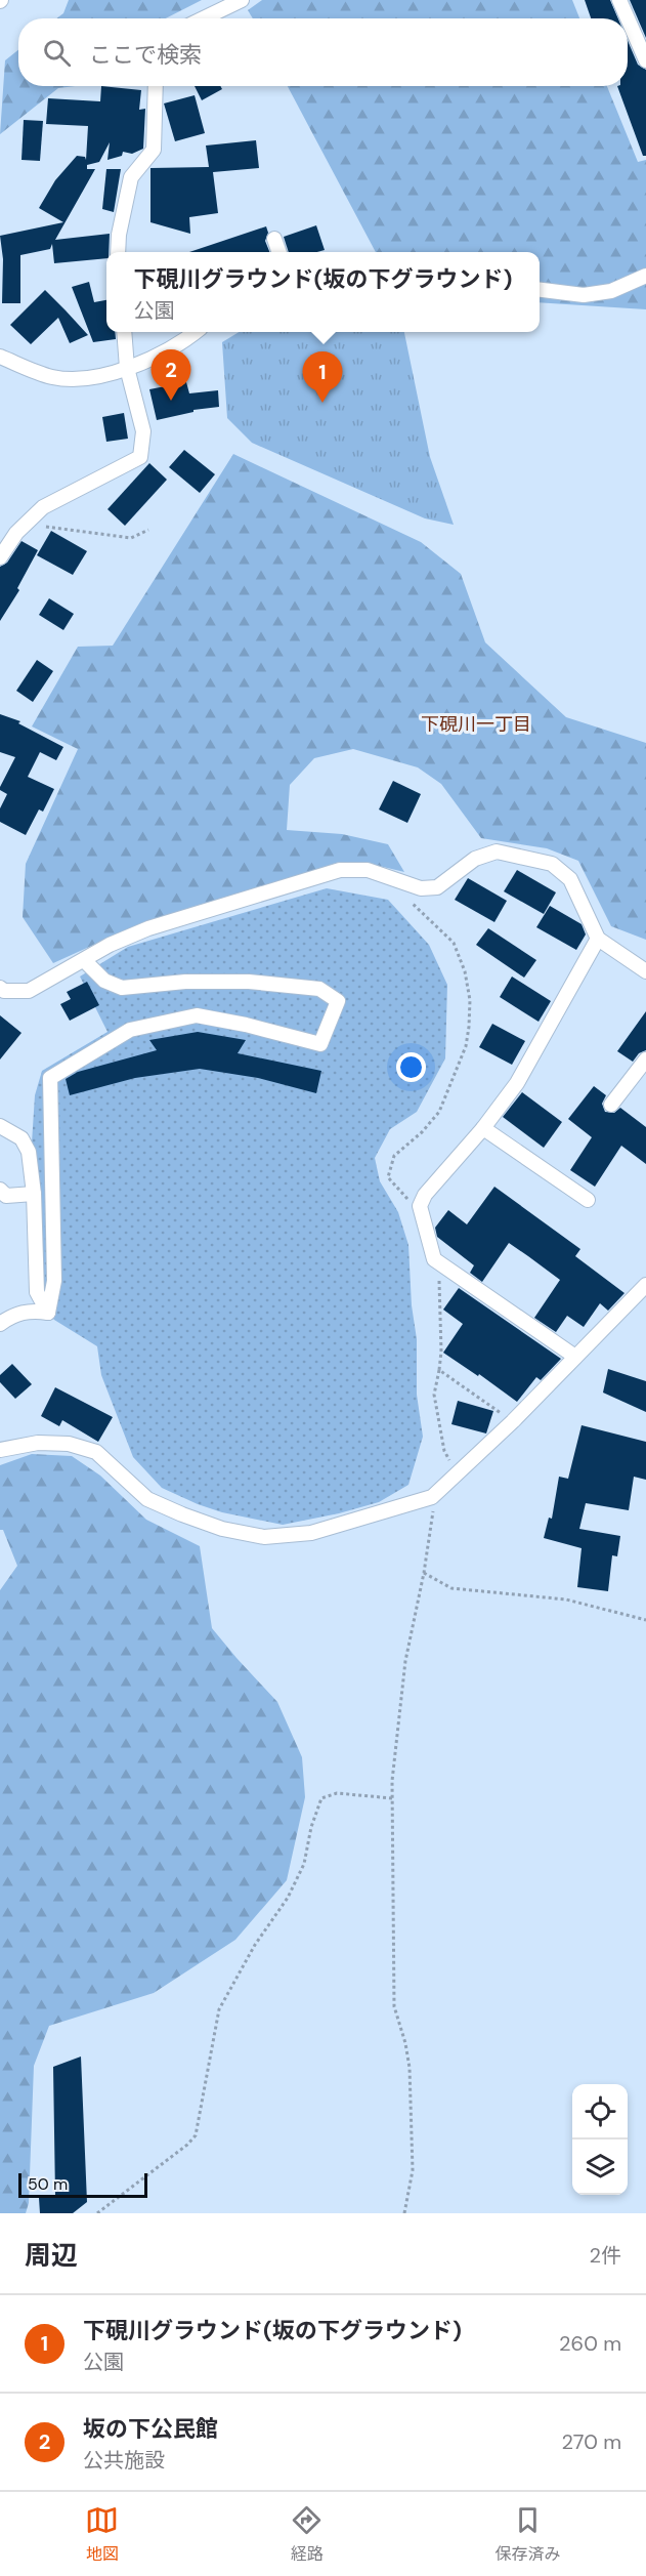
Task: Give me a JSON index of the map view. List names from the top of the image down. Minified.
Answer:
{"districts":["下硯川一丁目"],"scale_bar":"50 m","page":{"search":"ここで検索","popup":["下硯川グラウンド(坂の下グラウンド)","公園"],"pins":["2","1"],"scale":"50 m","heading":["周辺","2件"],"list":[{"mark":"1","name":"下硯川グラウンド(坂の下グラウンド)","note":"公園","value":"260 m"},{"mark":"2","name":"坂の下公民館","note":"公共施設","value":"270 m"}],"nav":["地図","経路","保存済み"]}}
